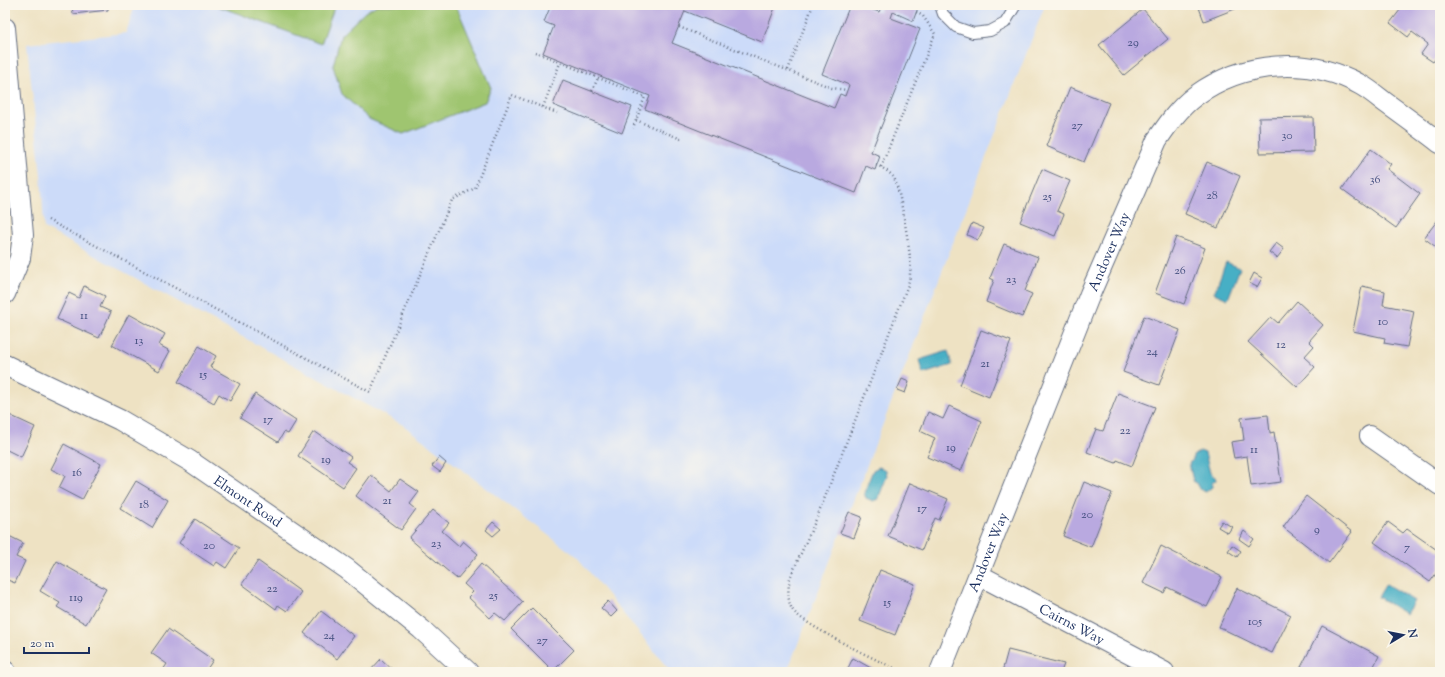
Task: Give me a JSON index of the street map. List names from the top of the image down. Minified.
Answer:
{"streets":{"street":["Andover Way","Elmont Road","Cairns Way"]},"crossings":[["Andover Way","Cairns Way"]],"house_numbers":["29","27","30","36","28","25","26","23","11","10","13","12","24","21","15","17","22","19","11","19","16","21","18","17","20","9","23","20","7","22","25","119","15","105","24","27"],"scale_bar":"20 m","north":"right"}
